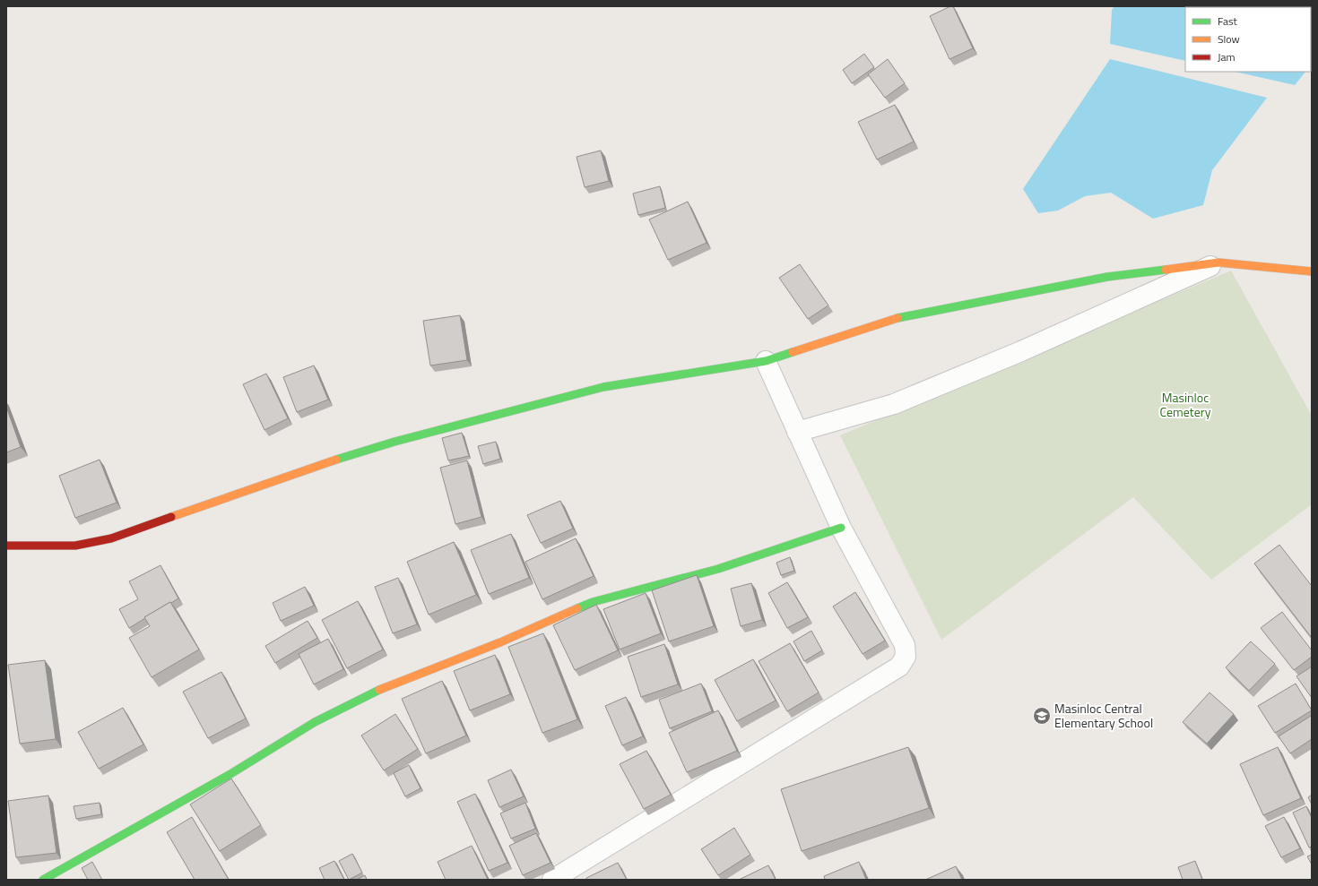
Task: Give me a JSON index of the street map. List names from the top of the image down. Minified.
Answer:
{"parks":["Masinloc Cemetery"],"places":{"school or university":["Masinloc Central Elementary School"]},"legend":["Fast","Slow","Jam"]}
